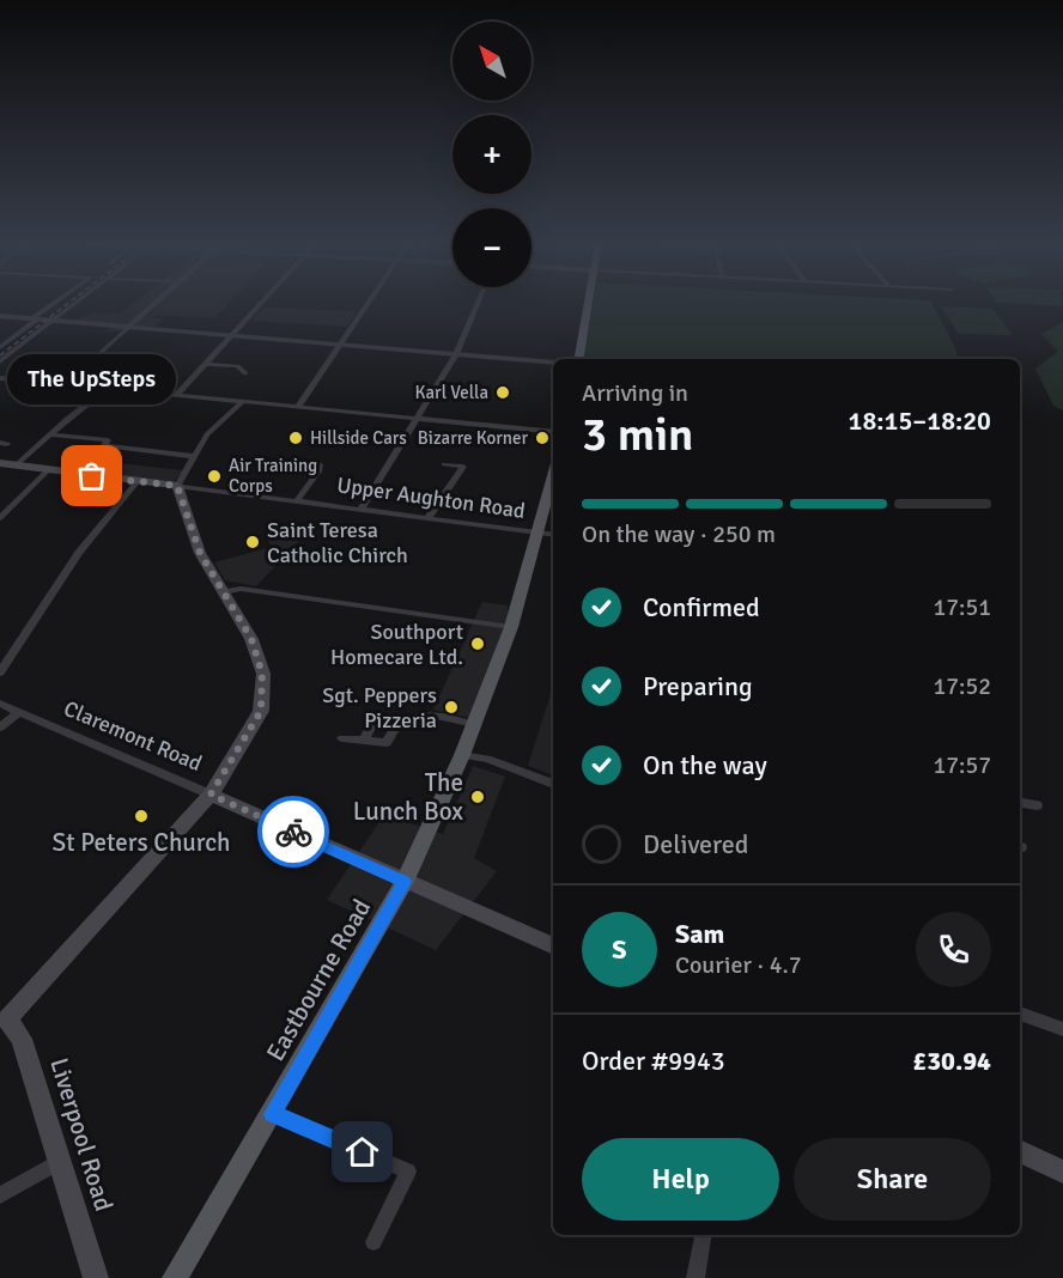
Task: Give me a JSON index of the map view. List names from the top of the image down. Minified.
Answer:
{"streets":{"main road":["Upper Aughton Road","Claremont Road","Eastbourne Road","Liverpool Road"]},"crossings":[["Upper Aughton Road","Eastbourne Road"],["Claremont Road","Eastbourne Road"]],"places":["Karl Vella","Hillside Cars","Bizarre Korner","The UpSteps","Air Training Corps","Saint Teresa Catholic Chirch","Southport Homecare Ltd.","Sgt. Peppers Pizzeria","The Lunch Box","St Peters Church"],"north":"top left","page":{"map_buttons":["+","−"],"bubble":"The UpSteps","heading":["3 min","Arriving in","18:15–18:20"],"panel":["Sam","Courier · 4.7","Order #9943","£30.94"],"bar":"On the way · 250 m","list":[["Confirmed","17:51"],["Preparing","17:52"],["On the way","17:57"],"Delivered"],"round":"S","buttons":["Help","Share"]}}
